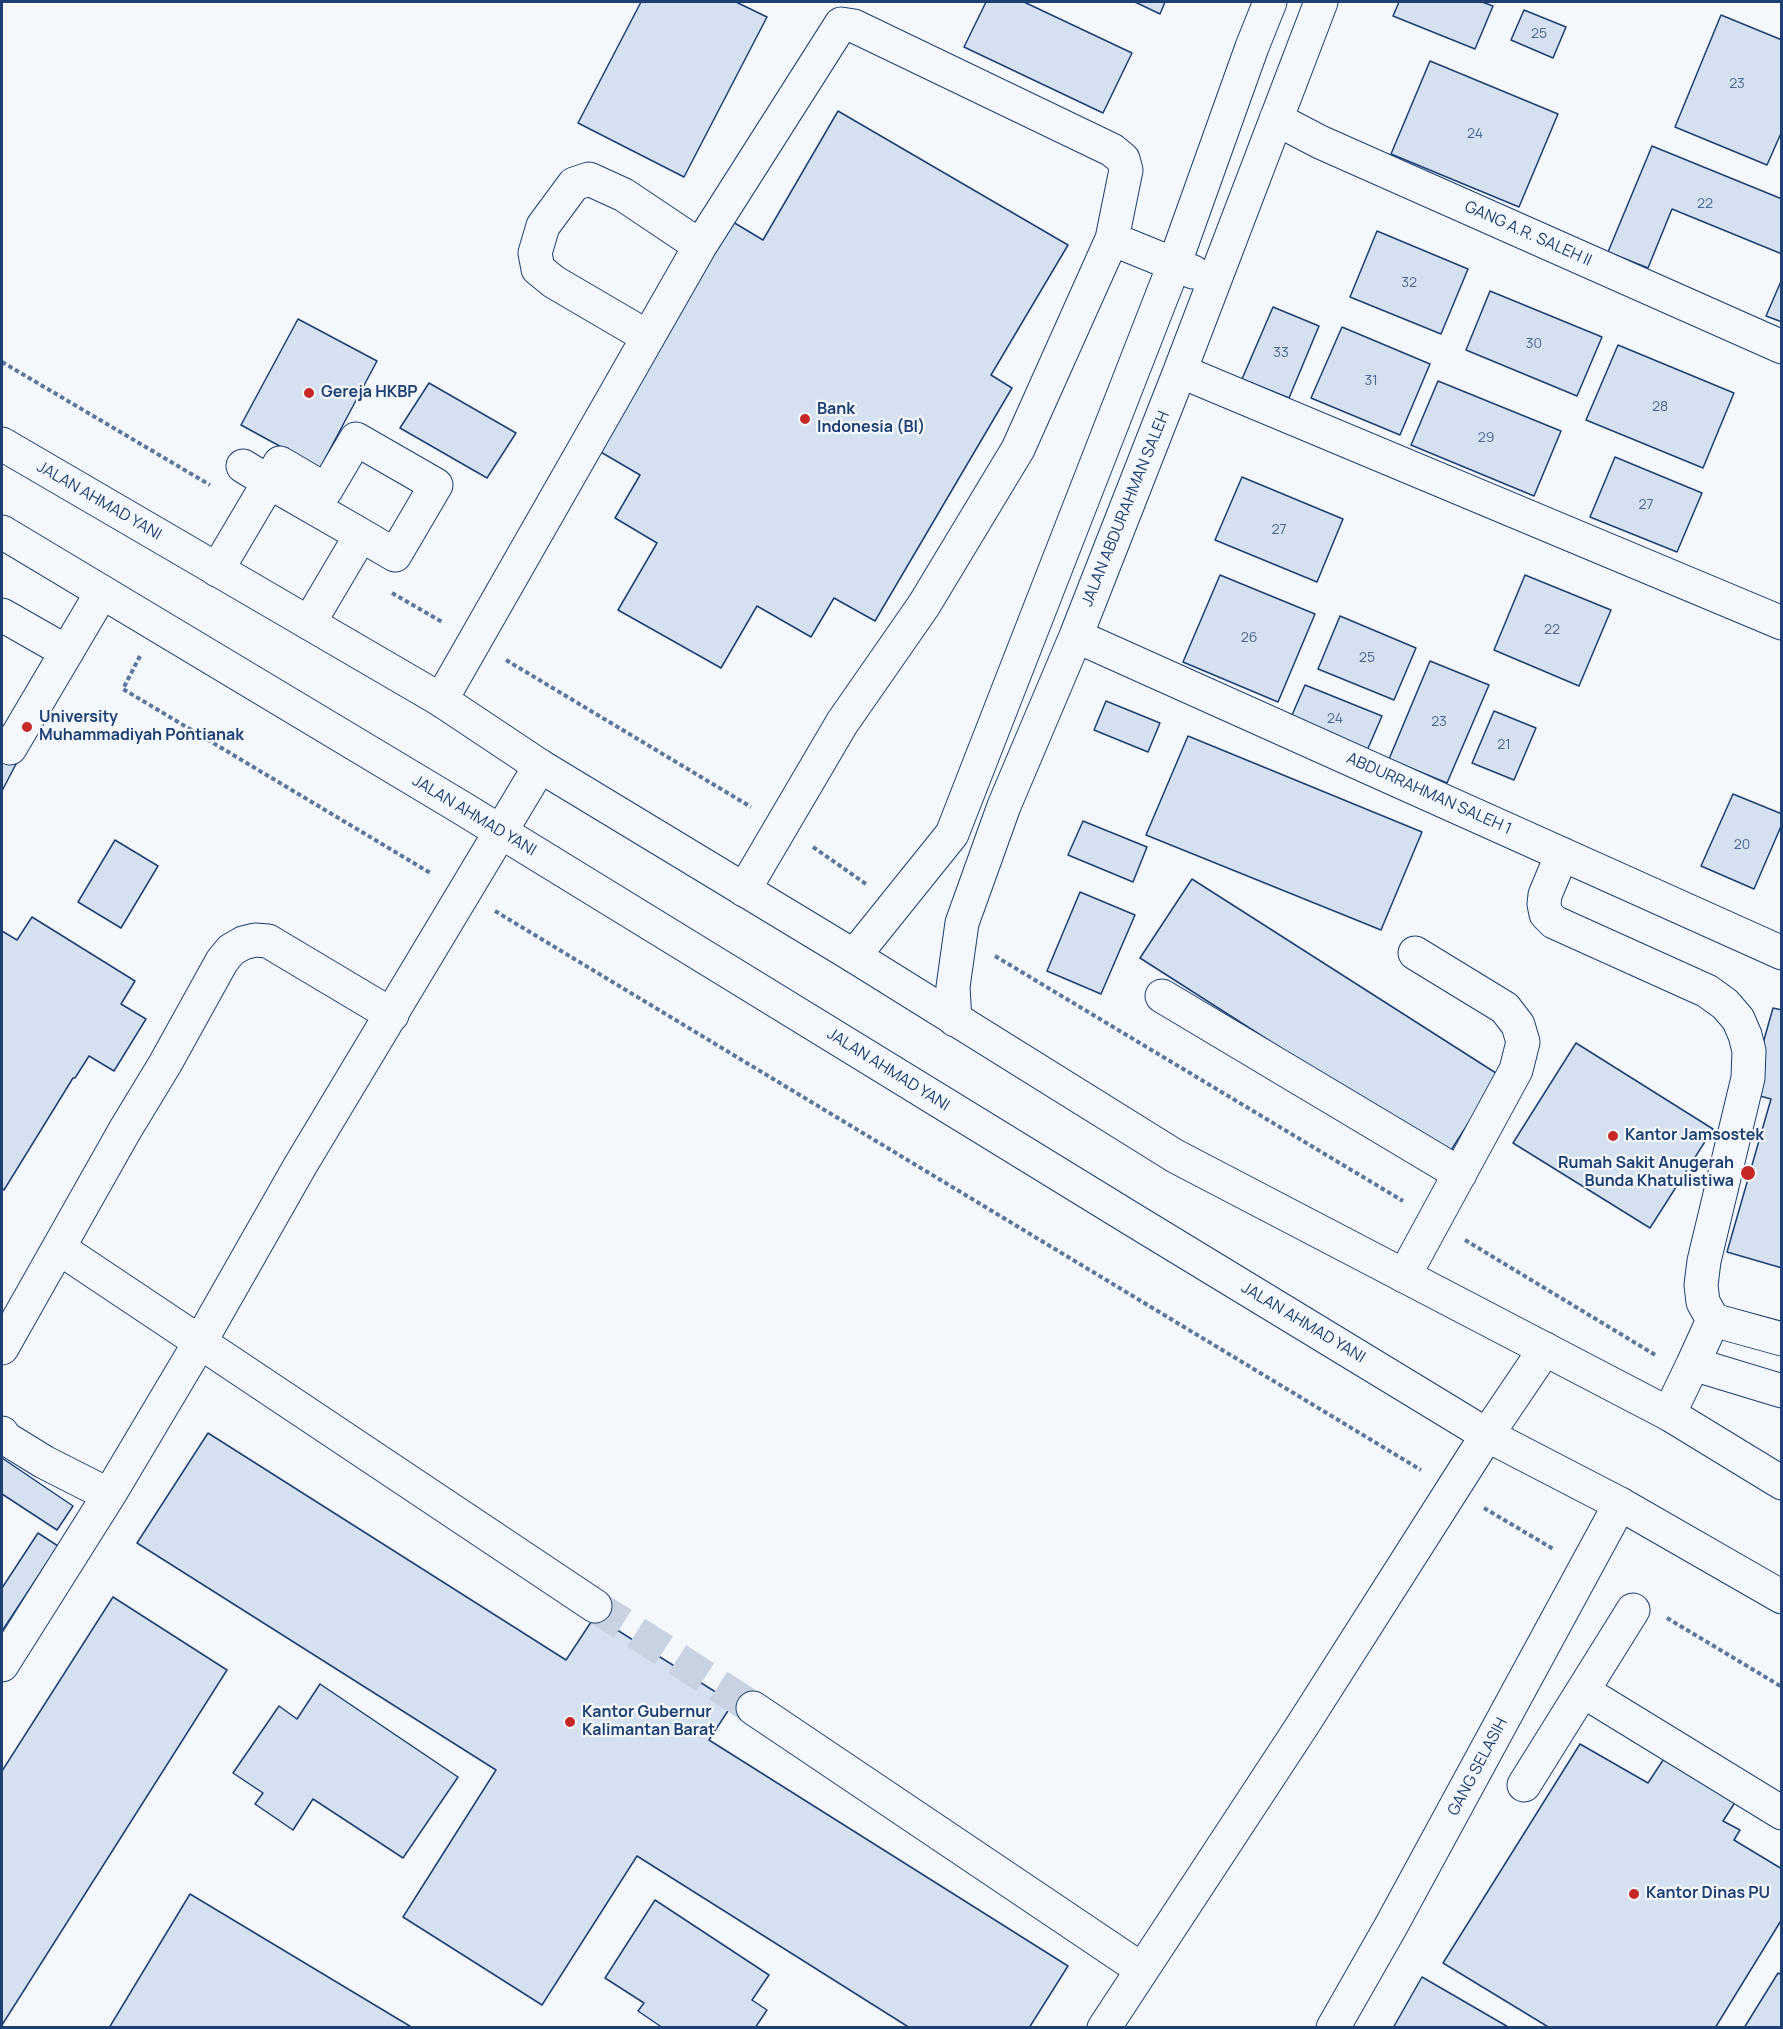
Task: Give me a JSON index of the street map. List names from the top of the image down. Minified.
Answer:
{"streets":{"main road":["GANG A.R. SALEH II","JALAN AHMAD YANI","JALAN ABDURAHMAN SALEH","ABDURRAHMAN SALEH 1","GANG SELASIH"]},"crossings":[["GANG A.R. SALEH II","JALAN ABDURAHMAN SALEH"],["JALAN AHMAD YANI","JALAN ABDURAHMAN SALEH"],["JALAN AHMAD YANI","GANG SELASIH"],["JALAN ABDURAHMAN SALEH","ABDURRAHMAN SALEH 1"]],"places":["Gereja HKBP","Bank Indonesia (BI)","University Muhammadiyah Pontianak","Kantor Jamsostek","Rumah Sakit Anugerah Bunda Khatulistiwa","Kantor Gubernur Kalimantan Barat","Kantor Dinas PU"],"house_numbers":["25","23","24","22","32","30","33","31","28","29","27","27","22","26","25","24","23","21","20"]}
